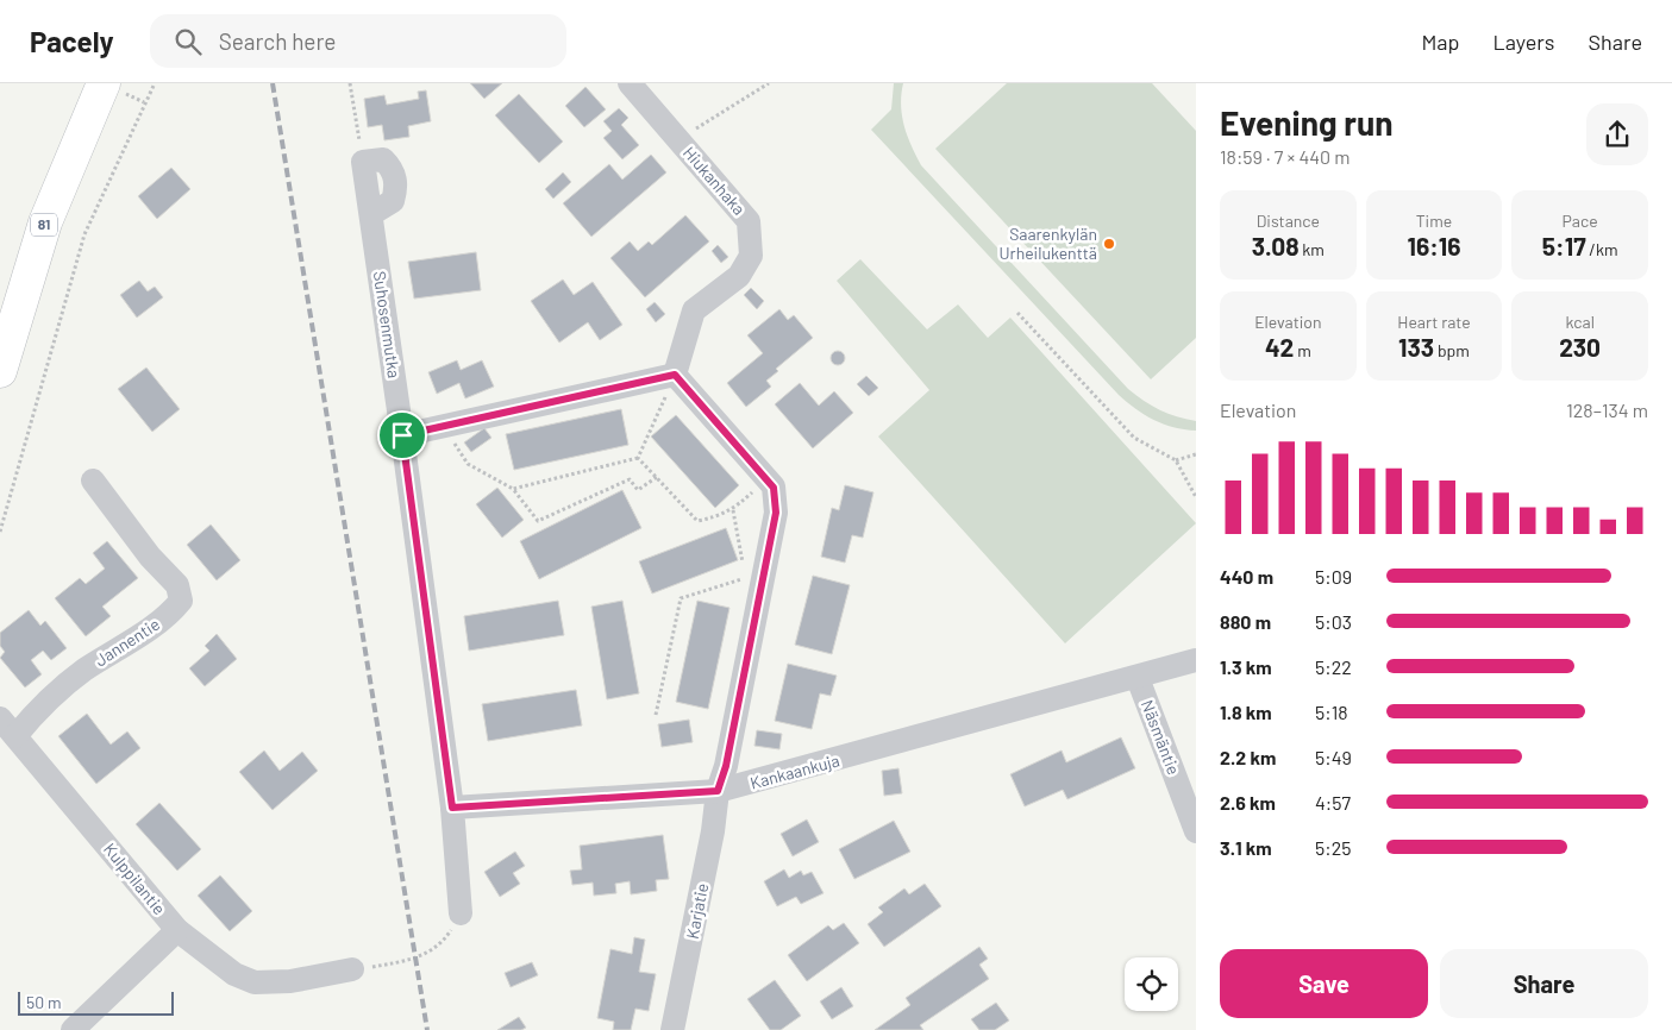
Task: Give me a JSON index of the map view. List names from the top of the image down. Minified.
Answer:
{"streets":{"main road":["81"],"street":["Hiukanhaka","Suhosenmutka","Jannentie","Näsmäntie","Kankaankuja","Kulppilantie","Karjatie"]},"crossings":[["Suhosenmutka","Kankaankuja"],["Jannentie","Kulppilantie"],["Näsmäntie","Kankaankuja"],["Kankaankuja","Karjatie"]],"places":["Saarenkylän Urheilukenttä"],"scale_bar":"50 m","page":{"header":"Pacely","search":"Search here","nav":["Map","Layers","Share"],"heading":["Evening run","18:59 · 7 × 440 m"],"stats":[["Distance","3.08 km"],["Time","16:16"],["Pace","5:17 /km"],["Elevation","42 m"],["Heart rate","133 bpm"],["kcal","230"]],"chart":["Elevation","128–134 m"],"list":[{"name":"440 m","note":"5:09"},{"name":"880 m","note":"5:03"},{"name":"1.3 km","note":"5:22"},{"name":"1.8 km","note":"5:18"},{"name":"2.2 km","note":"5:49"},{"name":"2.6 km","note":"4:57"},{"name":"3.1 km","note":"5:25"}],"buttons":["Save","Share"],"scale":"50 m"}}
